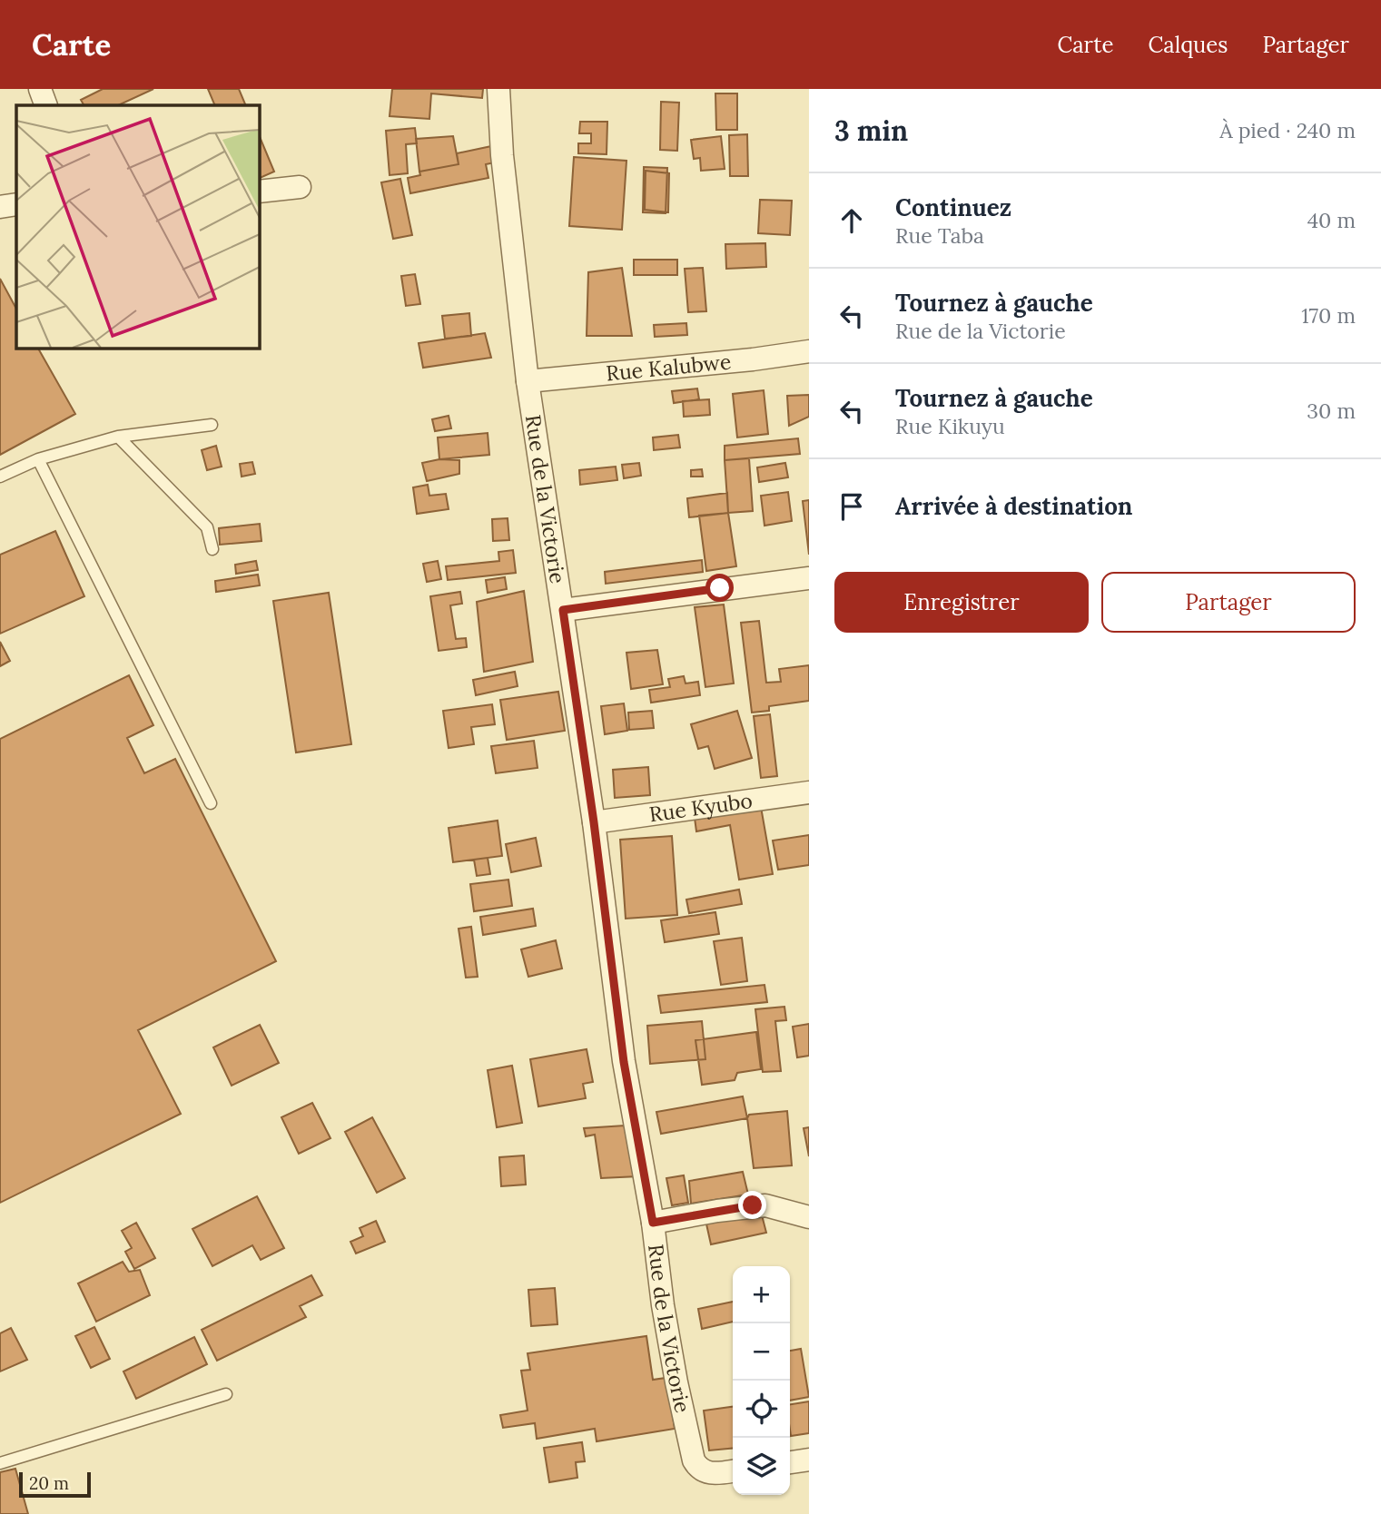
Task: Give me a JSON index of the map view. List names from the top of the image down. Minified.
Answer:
{"streets":{"street":["Rue Kalubwe","Rue de la Victorie","Rue Kyubo"]},"crossings":[["Rue Kalubwe","Rue de la Victorie"],["Rue de la Victorie","Rue Kyubo"]],"scale_bar":"20 m","page":{"header":"Carte","nav":["Carte","Calques","Partager"],"heading":["3 min","À pied · 240 m"],"list":[["Continuez","Rue Taba","40 m"],["Tournez à gauche","Rue de la Victorie","170 m"],["Tournez à gauche","Rue Kikuyu","30 m"],"Arrivée à destination"],"buttons":["Enregistrer","Partager"],"map_buttons":["+","−"],"scale":"20 m"}}
